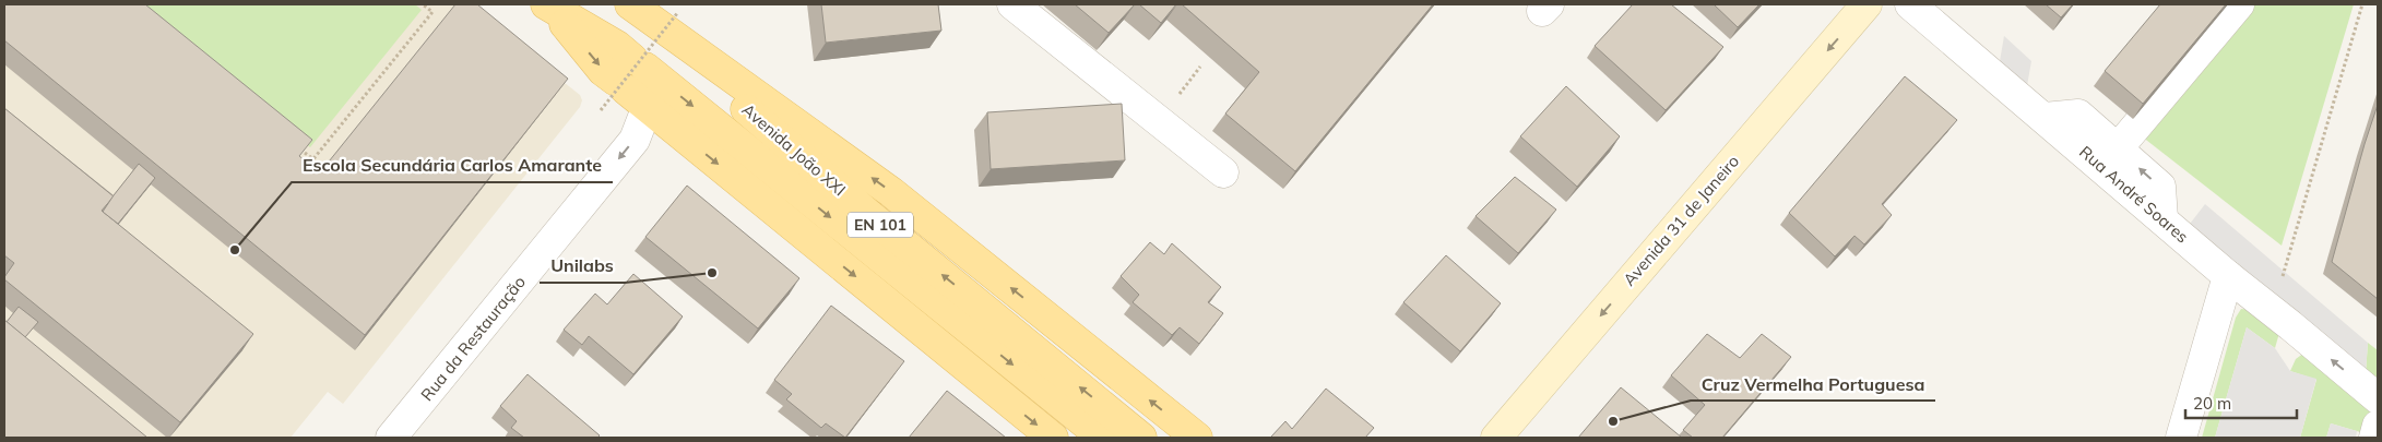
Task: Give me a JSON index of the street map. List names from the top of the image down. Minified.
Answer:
{"streets":{"main road":["Avenida João XXI","Avenida 31 de Janeiro","EN 101"],"street":["Rua André Soares","Rua da Restauração"]},"crossings":[["EN 101","Rua da Restauração"]],"one_way":["Avenida 31 de Janeiro","Rua da Restauração"],"places":["Escola Secundária Carlos Amarante","Unilabs","Cruz Vermelha Portuguesa"],"scale_bar":"20 m"}
